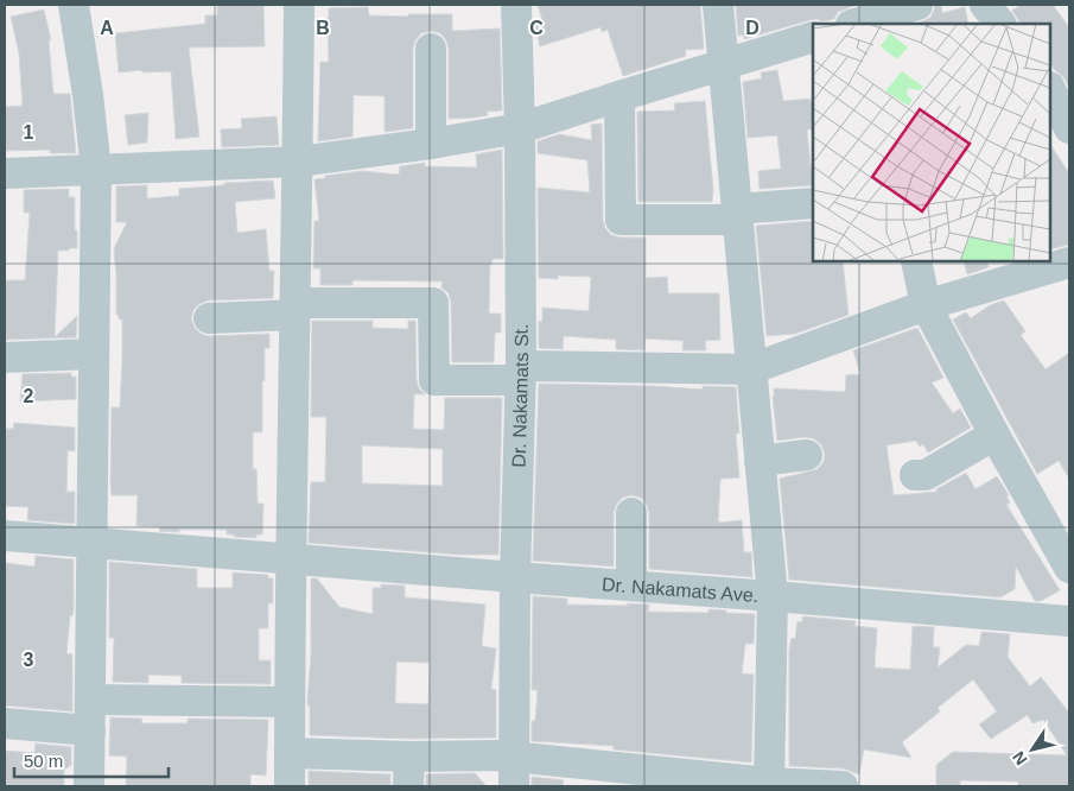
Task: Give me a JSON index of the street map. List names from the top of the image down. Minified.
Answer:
{"streets":{"street":["Dr. Nakamats St.","Dr. Nakamats Ave."]},"crossings":[["Dr. Nakamats St.","Dr. Nakamats Ave."]],"scale_bar":"50 m","north":"bottom left","grid":{"columns":["A","B","C","D"],"rows":["1","2","3"]}}
